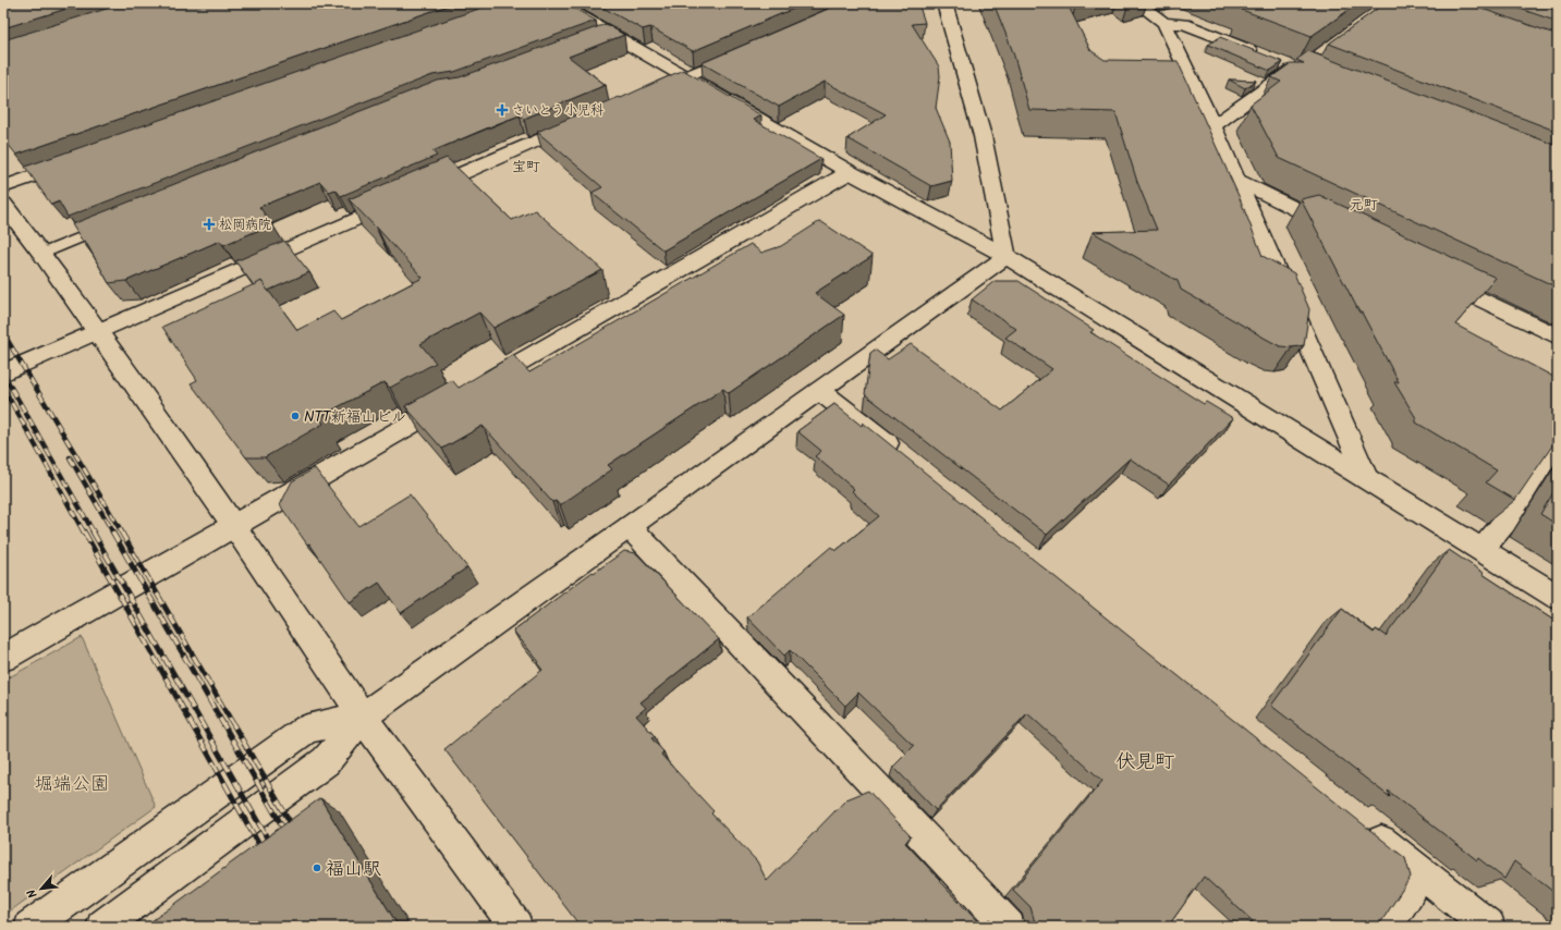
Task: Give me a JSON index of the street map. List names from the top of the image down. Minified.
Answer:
{"districts":["宝町","元町","伏見町"],"parks":["堀端公園"],"places":{"health":["さいとう小児科","松岡病院"],"other":["NTT新福山ビル","福山駅"]},"north":"bottom left"}
